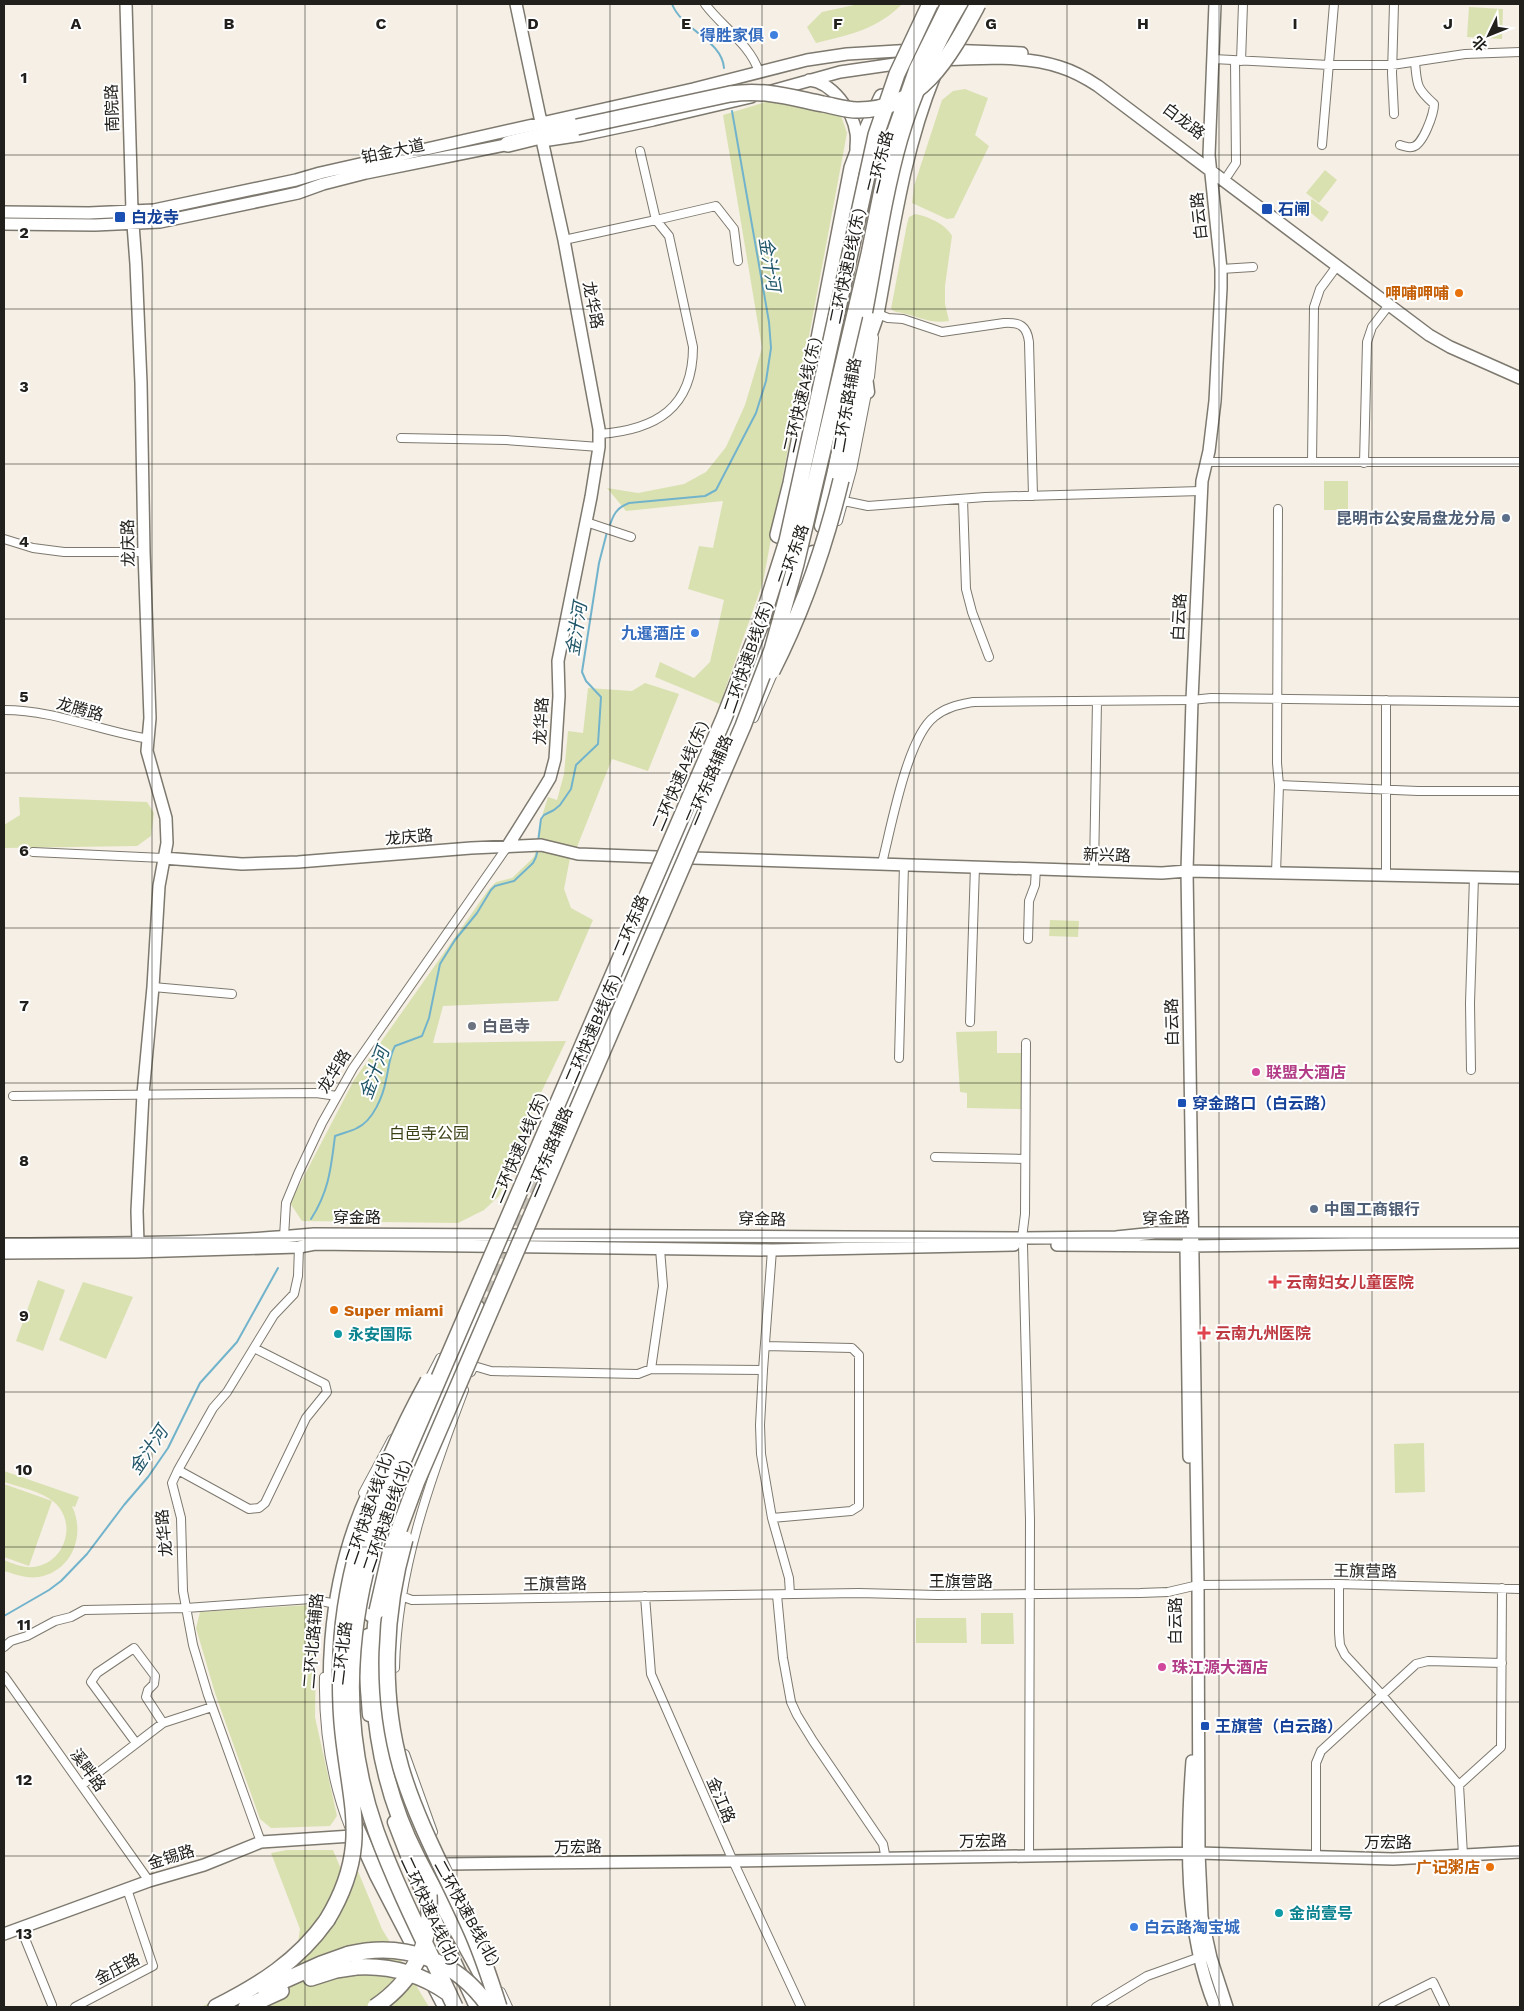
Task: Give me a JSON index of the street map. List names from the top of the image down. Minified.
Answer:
{"streets":{"highway":["二环快速B线(东)","二环快速A线(东)","二环快速A线(北)","二环快速B线(北)"],"main road":["二环东路","二环北路"],"street":["南院路","白龙路","铂金大道","白云路","龙华路","二环东路辅路","龙庆路","龙腾路","新兴路","穿金路","王旗营路","二环北路辅路","溪畔路","金江路","万宏路","金锡路","金庄路"]},"crossings":[["南院路","铂金大道"],["南院路","龙庆路"],["白龙路","铂金大道"],["白龙路","白云路"],["白龙路","二环东路辅路"],["铂金大道","龙华路"],["铂金大道","龙庆路"],["二环东路","二环快速B线(东)"],["二环东路","二环东路辅路"],["白云路","新兴路"],["白云路","穿金路"],["白云路","王旗营路"],["白云路","万宏路"],["二环快速B线(东)","二环东路辅路"],["二环快速B线(东)","二环快速B线(北)"],["龙华路","龙庆路"],["龙华路","穿金路"],["龙华路","金锡路"],["二环快速A线(东)","二环东路辅路"],["二环快速A线(东)","二环快速A线(北)"],["二环快速A线(东)","二环北路辅路"],["二环东路辅路","龙庆路"],["二环东路辅路","新兴路"],["二环东路辅路","穿金路"],["二环东路辅路","二环快速A线(北)"],["二环东路辅路","二环快速B线(北)"],["二环东路辅路","二环北路辅路"],["龙庆路","龙腾路"],["龙庆路","穿金路"],["二环快速A线(北)","二环北路辅路"],["王旗营路","金江路"],["二环北路辅路","二环北路"],["二环北路辅路","金锡路"],["溪畔路","金锡路"],["金江路","万宏路"],["金锡路","金庄路"]],"water":["金汁河"],"parks":["白邑寺公园"],"places":{"other":["得胜家俱","呷哺呷哺","昆明市公安局盘龙分局","九暹酒庄","白邑寺","联盟大酒店","中国工商银行","Super miami","永安国际","珠江源大酒店","广记粥店","金尚壹号","白云路淘宝城"],"transit":["石闸","白龙寺","穿金路口（白云路）","王旗营（白云路）"],"health":["云南妇女儿童医院","云南九州医院"]},"north":"bottom left","grid":{"columns":["A","B","C","D","E","F","G","H","I","J"],"rows":["1","2","3","4","5","6","7","8","9","10","11","12","13"]}}
